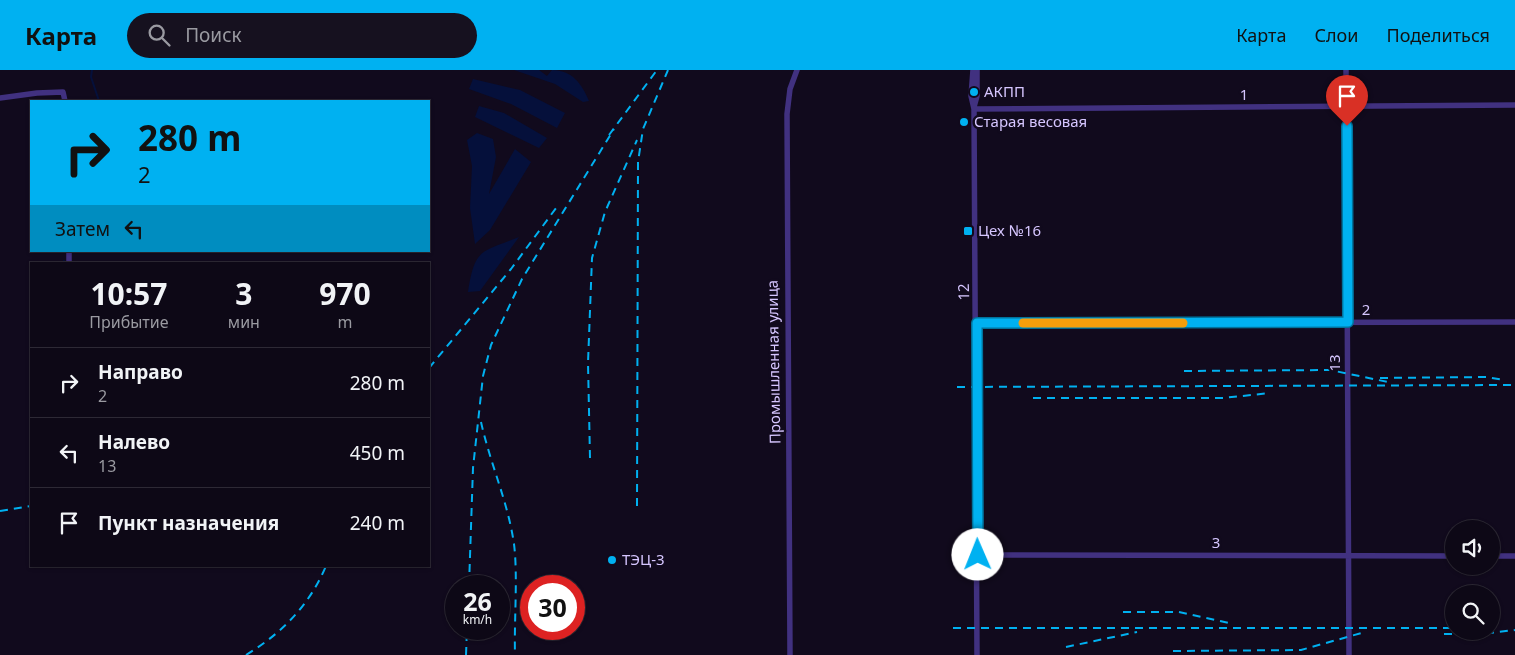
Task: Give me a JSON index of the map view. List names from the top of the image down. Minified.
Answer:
{"streets":{"street":["1","12","2","Промышленная улица","13","3"]},"crossings":[["1","12"],["1","13"],["12","2"],["12","3"],["2","13"],["13","3"]],"places":{"other":["АКПП","Старая весовая","ТЭЦ-3"],"transit":["Цех №16"]},"page":{"header":"Карта","search":"Поиск","nav":["Карта","Слои","Поделиться"],"turn":["280 m","2"],"then":"Затем","eta":["10:57","Прибытие","3","мин","970","m"],"list":[{"name":"Направо","note":"2","value":"280 m"},{"name":"Налево","note":"13","value":"450 m"},{"name":"Пункт назначения","value":"240 m"}],"speed":"26 km/h","limit":"30"}}
